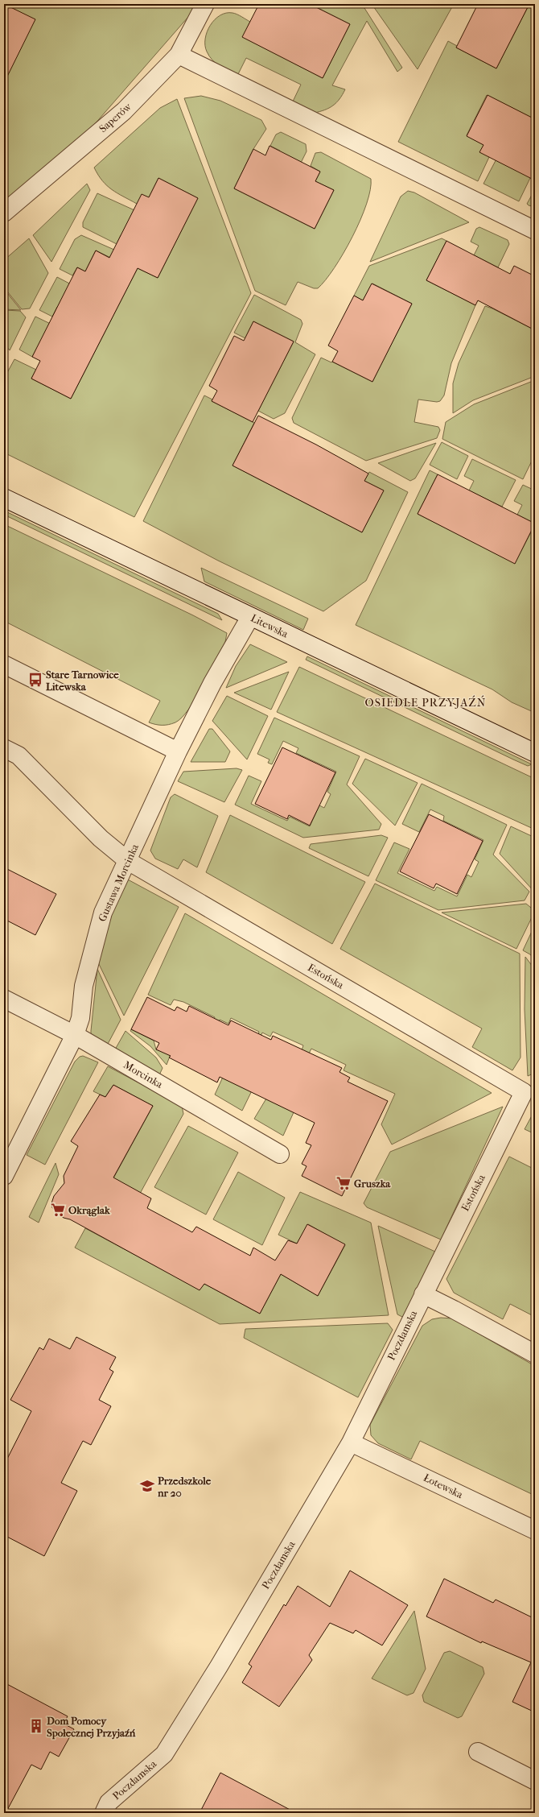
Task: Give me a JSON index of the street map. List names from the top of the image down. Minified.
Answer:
{"streets":{"street":["Saperów","Litewska","Gustawa Morcinka","Estońska","Morcinka","Poczdamska","Łotewska"]},"crossings":[["Litewska","Gustawa Morcinka"],["Gustawa Morcinka","Estońska"],["Gustawa Morcinka","Morcinka"],["Estońska","Poczdamska"],["Poczdamska","Łotewska"]],"districts":["OSIEDLE PRZYJAŹŃ"],"places":{"bus stop":["Stare Tarnowice Litewska"],"supermarket":["Gruszka","Okrąglak"],"school or university":["Przedszkole nr 20"],"building":["Dom Pomocy Społecznej Przyjaźń"]}}
